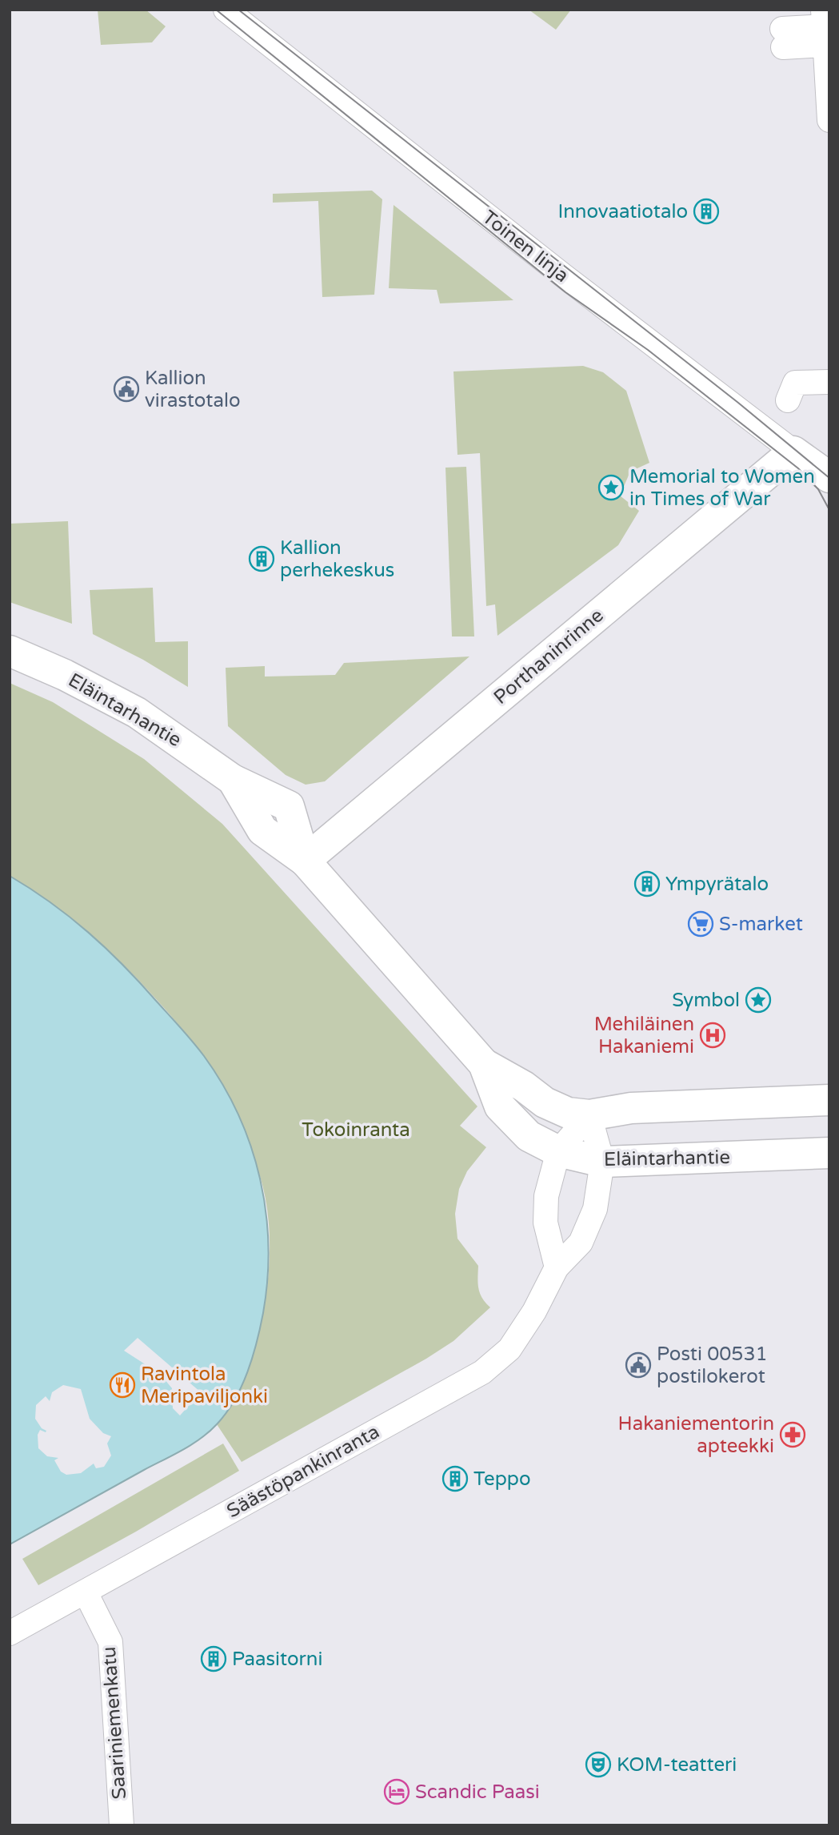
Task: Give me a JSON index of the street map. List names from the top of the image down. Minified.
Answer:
{"streets":{"main road":["Toinen linja","Porthaninrinne","Eläintarhantie"],"street":["Säästöpankinranta","Saariniemenkatu"]},"crossings":[["Toinen linja","Porthaninrinne"],["Porthaninrinne","Eläintarhantie"],["Eläintarhantie","Säästöpankinranta"],["Säästöpankinranta","Saariniemenkatu"]],"parks":["Tokoinranta"],"places":{"building":["Innovaatiotalo","Kallion perhekeskus","Ympyrätalo","Teppo","Paasitorni"],"public building":["Kallion virastotalo","Posti 00531 postilokerot"],"place":["Memorial to Women in Times of War","Symbol"],"supermarket":["S-market"],"hospital":["Mehiläinen Hakaniemi"],"restaurant":["Ravintola Meripaviljonki"],"pharmacy":["Hakaniementorin apteekki"],"theatre":["KOM-teatteri"],"hotel":["Scandic Paasi"]}}
